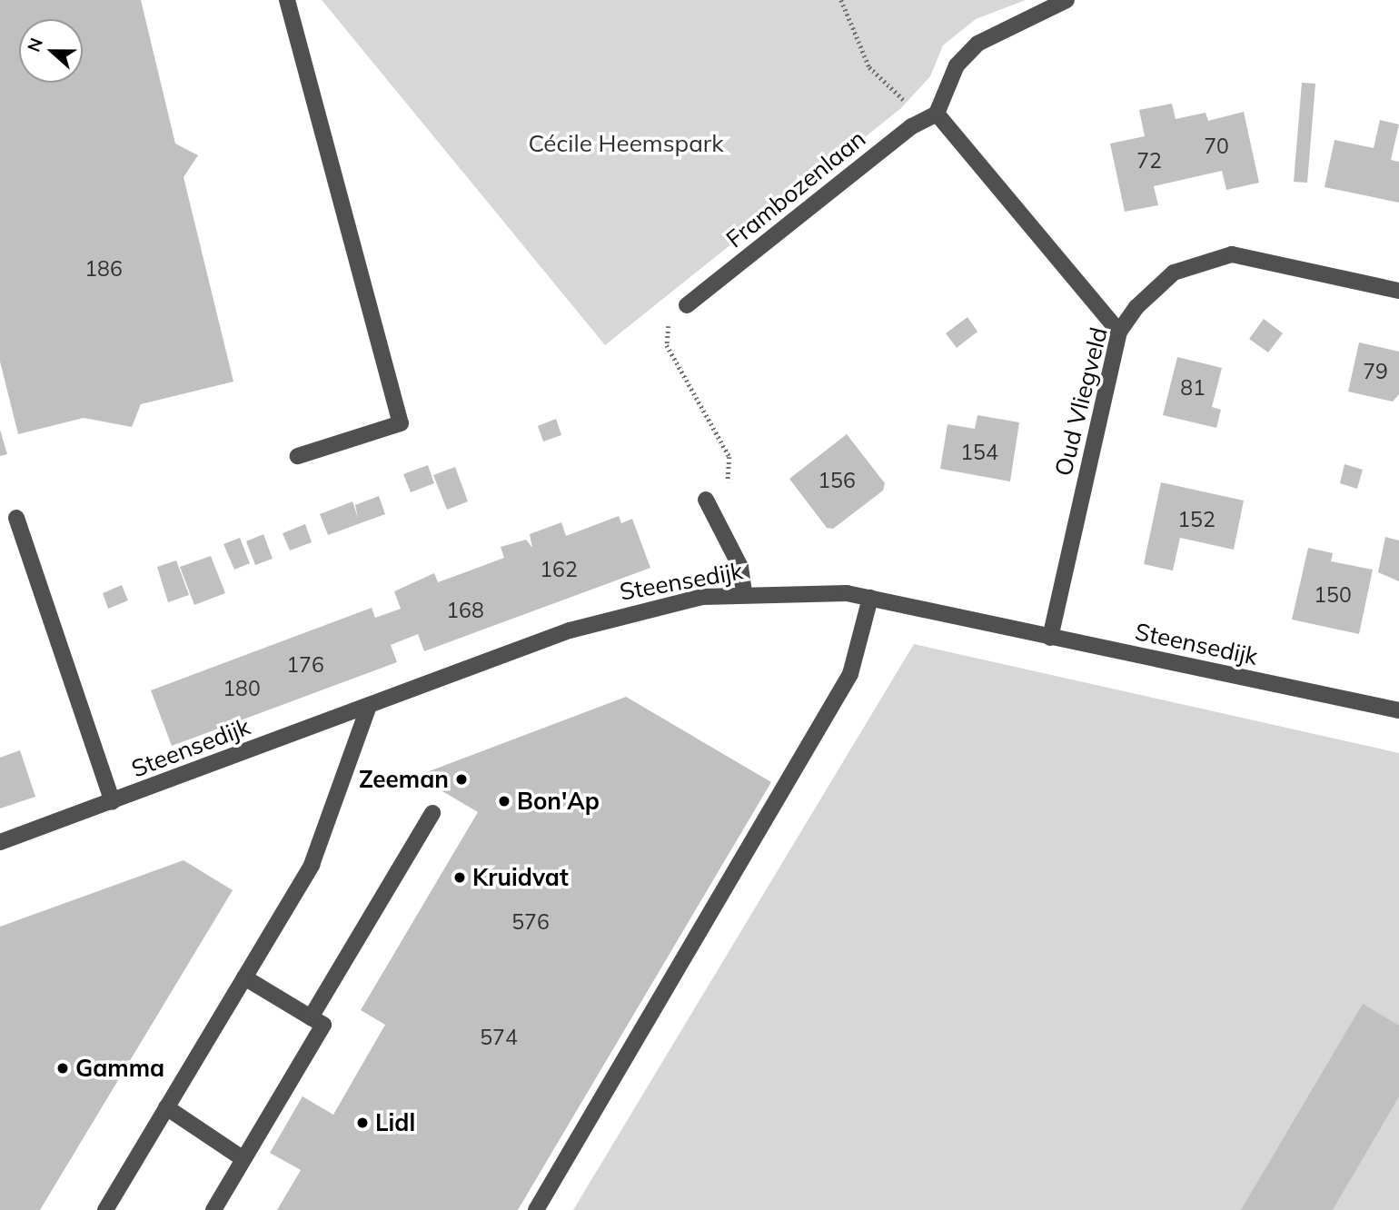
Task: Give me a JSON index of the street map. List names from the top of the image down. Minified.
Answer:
{"streets":{"street":["Frambozenlaan","Oud Vliegveld","Steensedijk"]},"crossings":[["Oud Vliegveld","Steensedijk"]],"parks":["Cécile Heemspark"],"places":["Zeeman","Bon'Ap","Kruidvat","Gamma","Lidl"],"house_numbers":["70","72","186","79","81","154","156","152","162","150","168","176","180","576","574"],"north":"left"}
